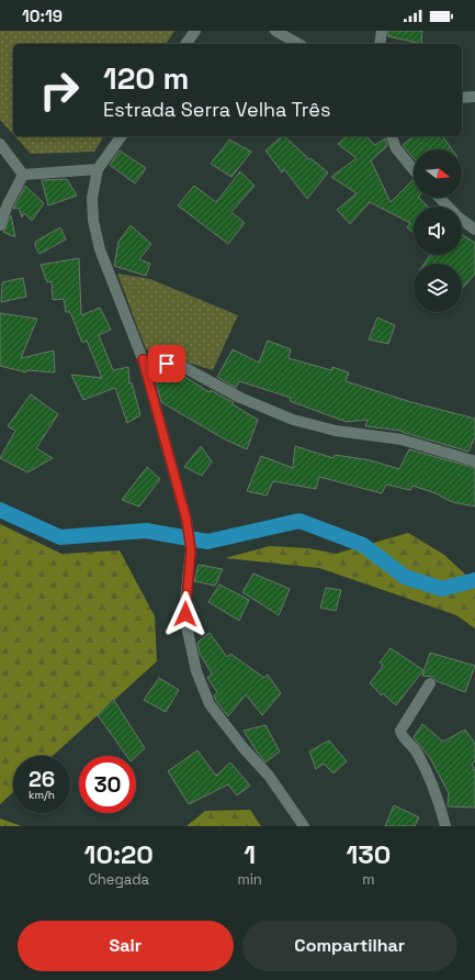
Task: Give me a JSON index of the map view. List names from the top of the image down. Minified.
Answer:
{"north":"right","page":{"status":"10:19","turn":["120 m","Estrada Serra Velha Três"],"speed":"26 km/h","limit":"30","eta":["10:20","Chegada","1","min","130","m"],"buttons":["Sair","Compartilhar"]}}
